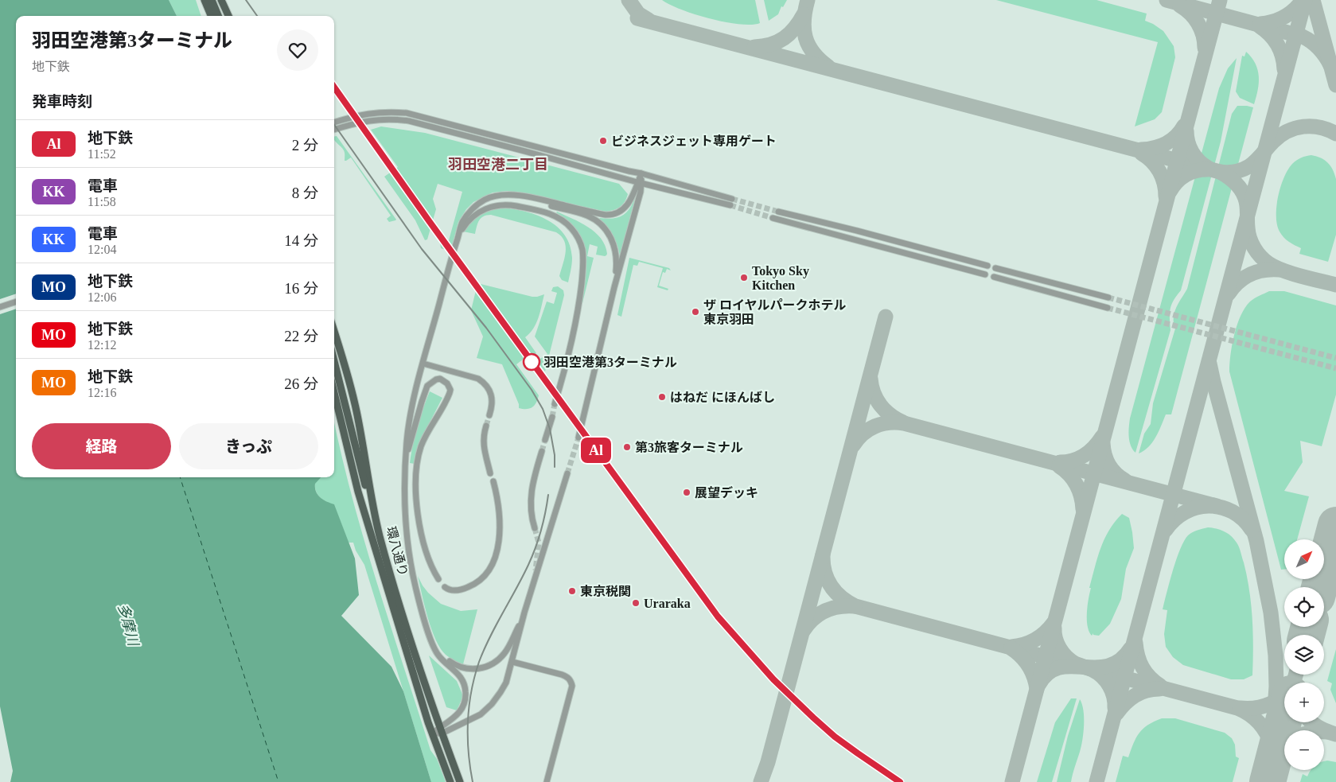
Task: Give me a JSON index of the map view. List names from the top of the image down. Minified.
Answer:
{"streets":{"main road":["環八通り"]},"districts":["羽田空港二丁目"],"water":["多摩川"],"places":["ビジネスジェット専用ゲート","Tokyo Sky Kitchen","ザ ロイヤルパークホテル 東京羽田","羽田空港第3ターミナル","はねだ にほんばし","第3旅客ターミナル","展望デッキ","東京税関","Uraraka"],"lines":["metro line Al"],"north":"top right","page":{"on_map":"Al","heading":[["羽田空港第3ターミナル","地下鉄"],"発車時刻"],"list":[{"mark":"Al","name":"地下鉄","note":"11:52","value":"2 分"},{"mark":"KK","name":"電車","note":"11:58","value":"8 分"},{"mark":"KK","name":"電車","note":"12:04","value":"14 分"},{"mark":"MO","name":"地下鉄","note":"12:06","value":"16 分"},{"mark":"MO","name":"地下鉄","note":"12:12","value":"22 分"},{"mark":"MO","name":"地下鉄","note":"12:16","value":"26 分"}],"buttons":["経路","きっぷ"],"map_buttons":["+","−"]}}
